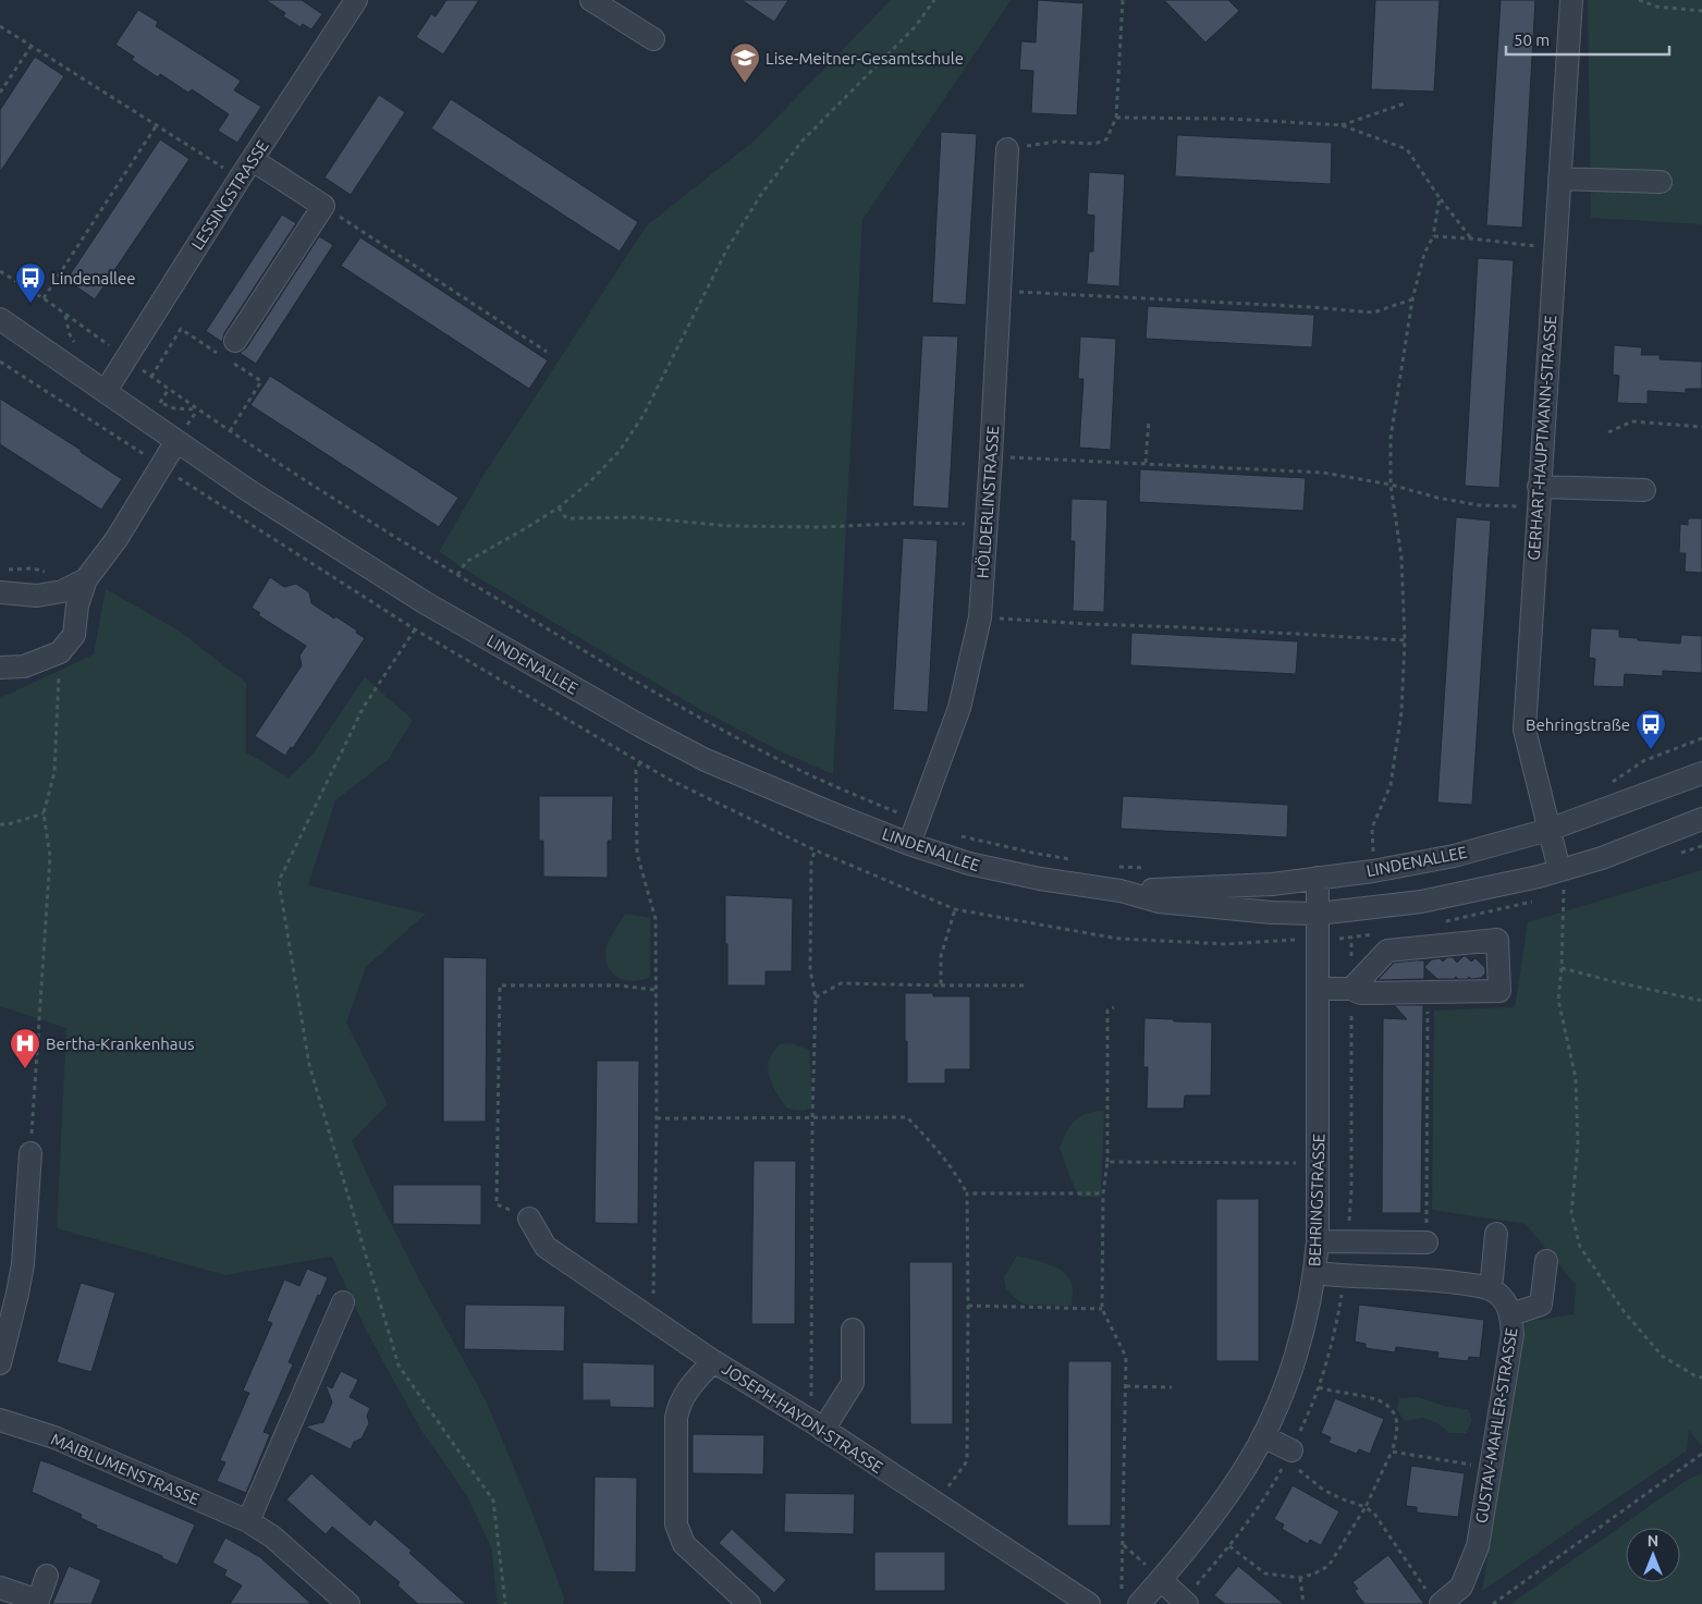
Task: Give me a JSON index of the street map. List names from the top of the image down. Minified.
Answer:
{"streets":{"street":["LESSINGSTRASSE","GERHART-HAUPTMANN-STRASSE","HÖLDERLINSTRASSE","LINDENALLEE","BEHRINGSTRASSE","JOSEPH-HAYDN-STRASSE","GUSTAV-MAHLER-STRASSE","MAIBLUMENSTRASSE"]},"crossings":[["LESSINGSTRASSE","LINDENALLEE"],["GERHART-HAUPTMANN-STRASSE","LINDENALLEE"],["HÖLDERLINSTRASSE","LINDENALLEE"],["LINDENALLEE","BEHRINGSTRASSE"]],"places":{"school or university":["Lise-Meitner-Gesamtschule"],"bus stop":["Lindenallee","Behringstraße"],"hospital":["Bertha-Krankenhaus"]},"scale_bar":"50 m","north":"top"}
